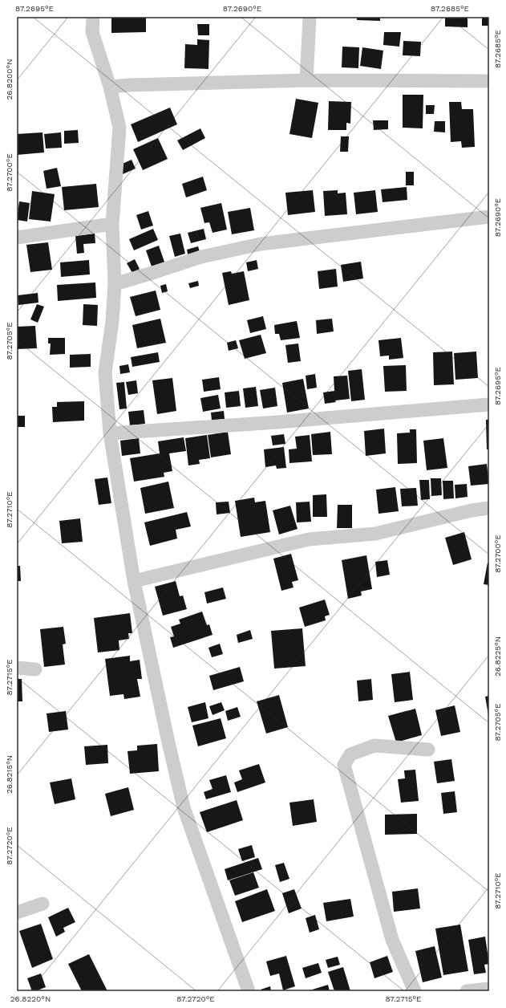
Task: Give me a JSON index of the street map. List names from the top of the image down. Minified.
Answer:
{"coordinates":["87.2695°E","87.2690°E","87.2685°E","26.8200°N","87.2700°E","87.2705°E","87.2710°E","26.8225°N","87.2715°E","26.8215°N","87.2720°E","26.8220°N"]}
